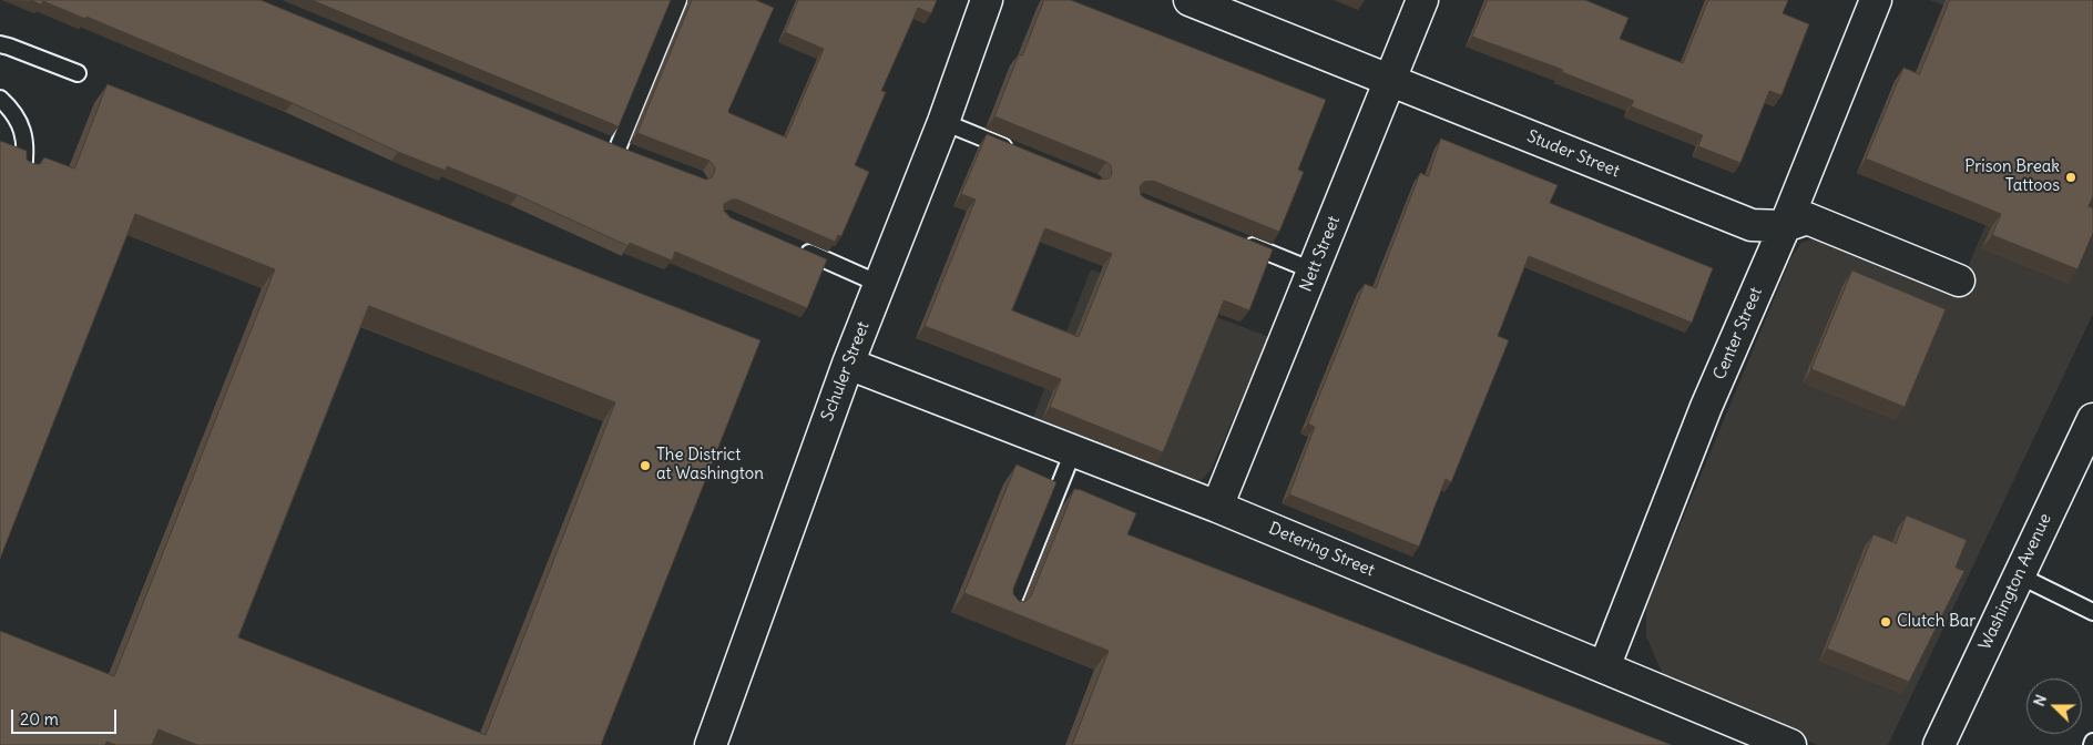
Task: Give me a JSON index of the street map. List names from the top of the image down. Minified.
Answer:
{"streets":{"street":["Studer Street","Nett Street","Center Street","Schuler Street","Detering Street","Washington Avenue"]},"crossings":[["Studer Street","Nett Street"],["Studer Street","Center Street"],["Nett Street","Detering Street"],["Center Street","Detering Street"],["Schuler Street","Detering Street"]],"places":["Prison Break Tattoos","The District at Washington","Clutch Bar"],"scale_bar":"20 m","north":"left"}
